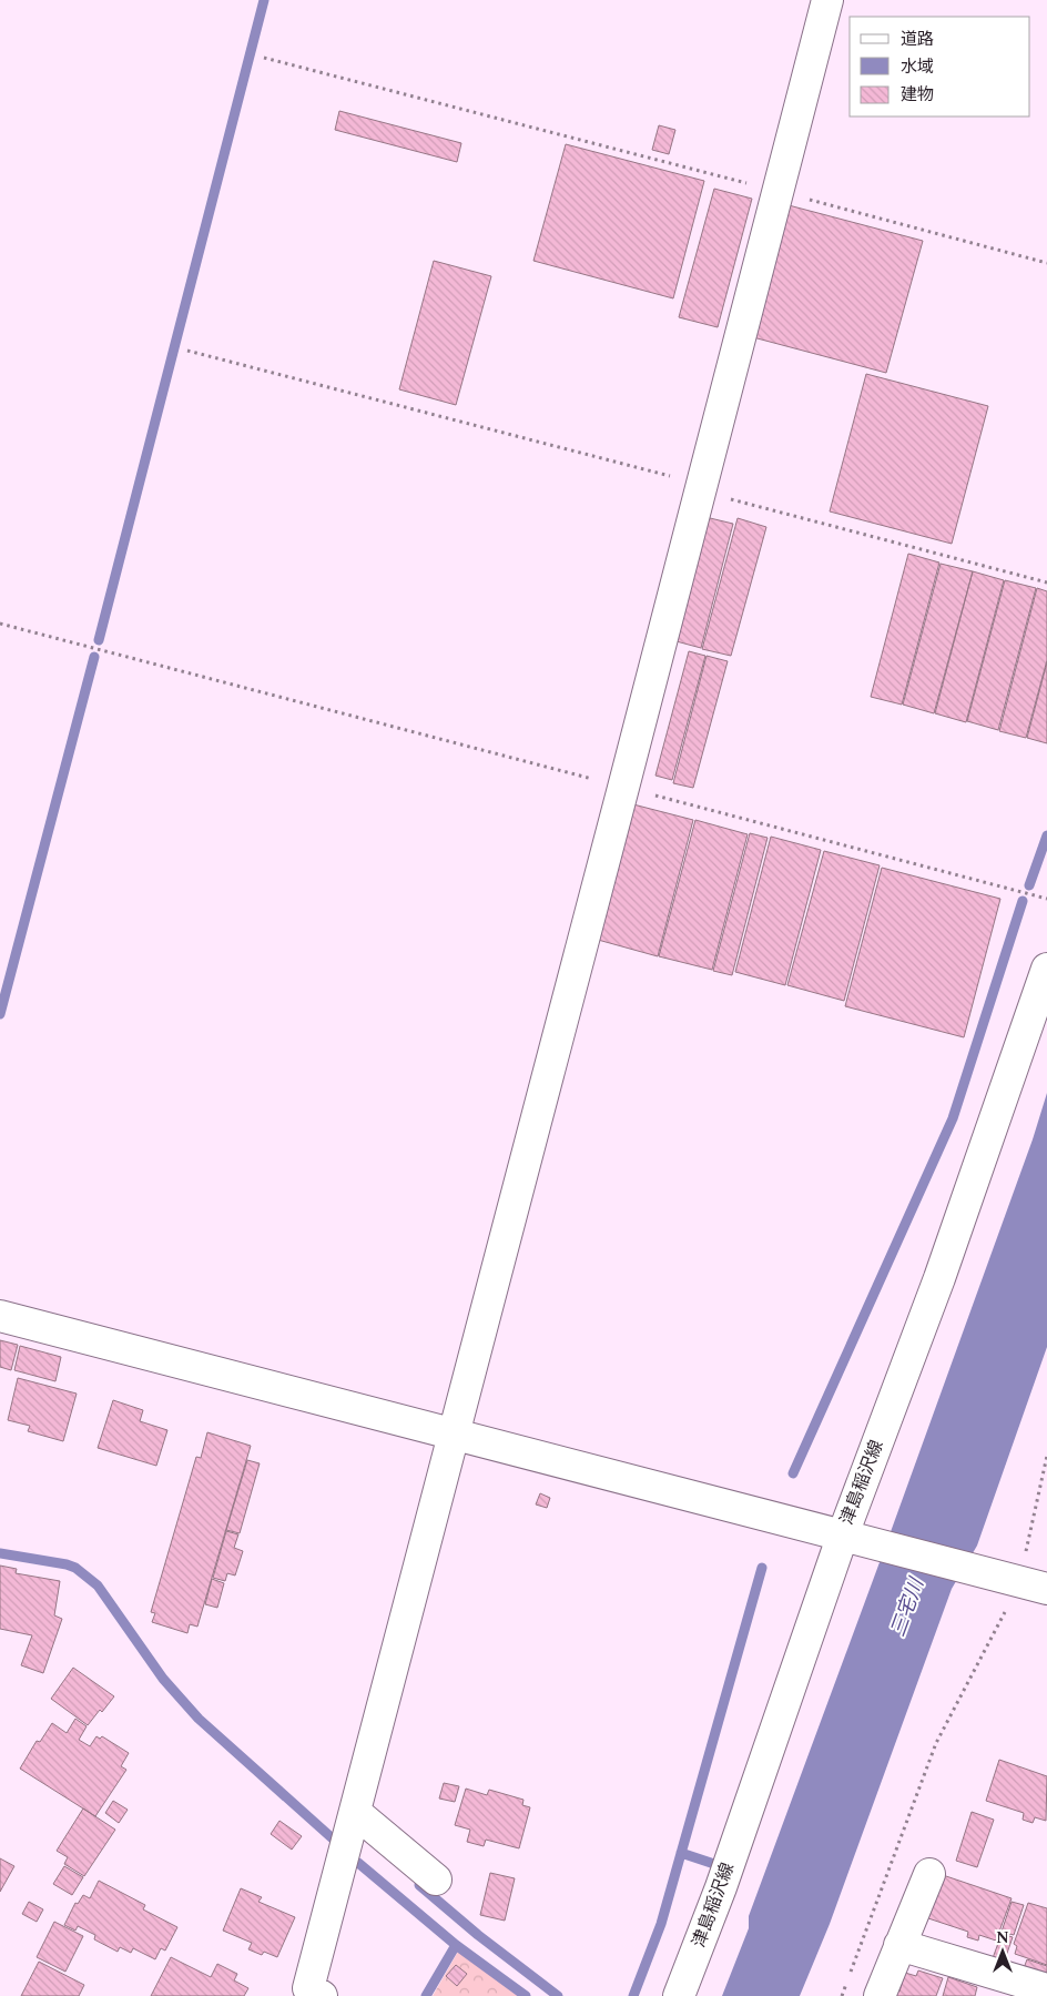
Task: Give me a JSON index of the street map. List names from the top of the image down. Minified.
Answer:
{"streets":{"street":["津島稲沢線"]},"water":["三宅川"],"legend":["道路","水域","建物"],"north":"top"}
